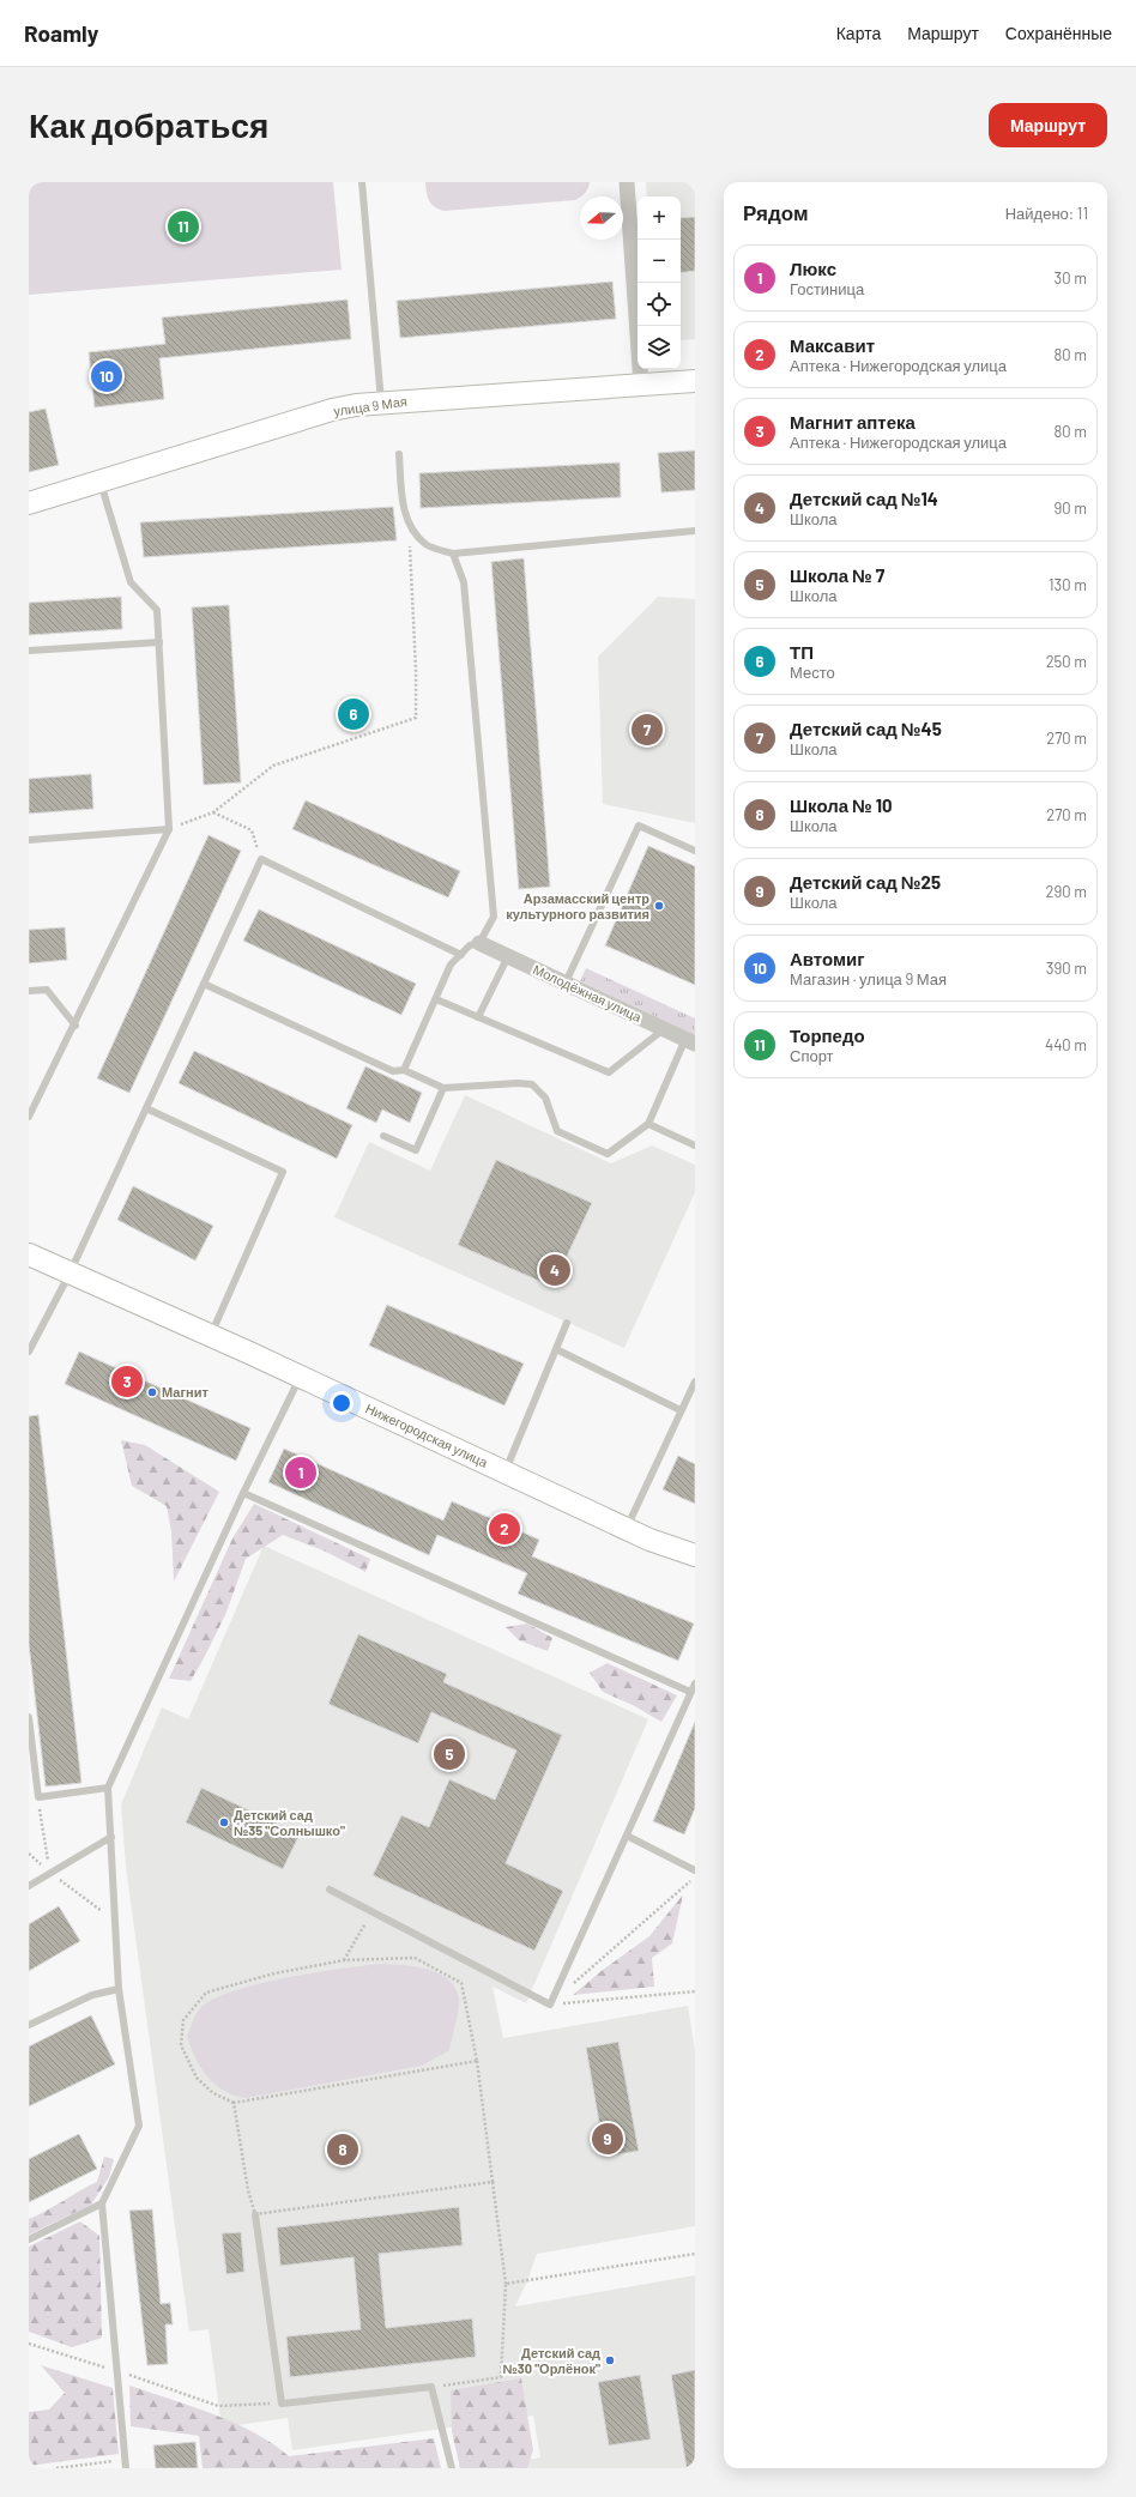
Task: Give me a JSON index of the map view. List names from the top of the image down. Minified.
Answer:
{"streets":{"street":["улица 9 Мая","Молодёжная улица","Нижегородская улица"]},"places":["Арзамасский центр культурного развития","Магнит","Детский сад №35 \"Солнышко\"","Детский сад №30 \"Орлёнок\""],"north":"left","page":{"header":"Roamly","nav":["Карта","Маршрут","Сохранённые"],"buttons":"Маршрут","title":"Как добраться","heading":["Рядом","Найдено: 11"],"map_buttons":["+","−"],"pins":["11","10","6","7","4","3","1","2","5","9","8"],"list":[{"mark":"1","name":"Люкс","note":"Гостиница","value":"30 m"},{"mark":"2","name":"Максавит","note":"Аптека · Нижегородская улица","value":"80 m"},{"mark":"3","name":"Магнит аптека","note":"Аптека · Нижегородская улица","value":"80 m"},{"mark":"4","name":"Детский сад №14","note":"Школа","value":"90 m"},{"mark":"5","name":"Школа № 7","note":"Школа","value":"130 m"},{"mark":"6","name":"ТП","note":"Место","value":"250 m"},{"mark":"7","name":"Детский сад №45","note":"Школа","value":"270 m"},{"mark":"8","name":"Школа № 10","note":"Школа","value":"270 m"},{"mark":"9","name":"Детский сад №25","note":"Школа","value":"290 m"},{"mark":"10","name":"Автомиг","note":"Магазин · улица 9 Мая","value":"390 m"},{"mark":"11","name":"Торпедо","note":"Спорт","value":"440 m"}]}}
